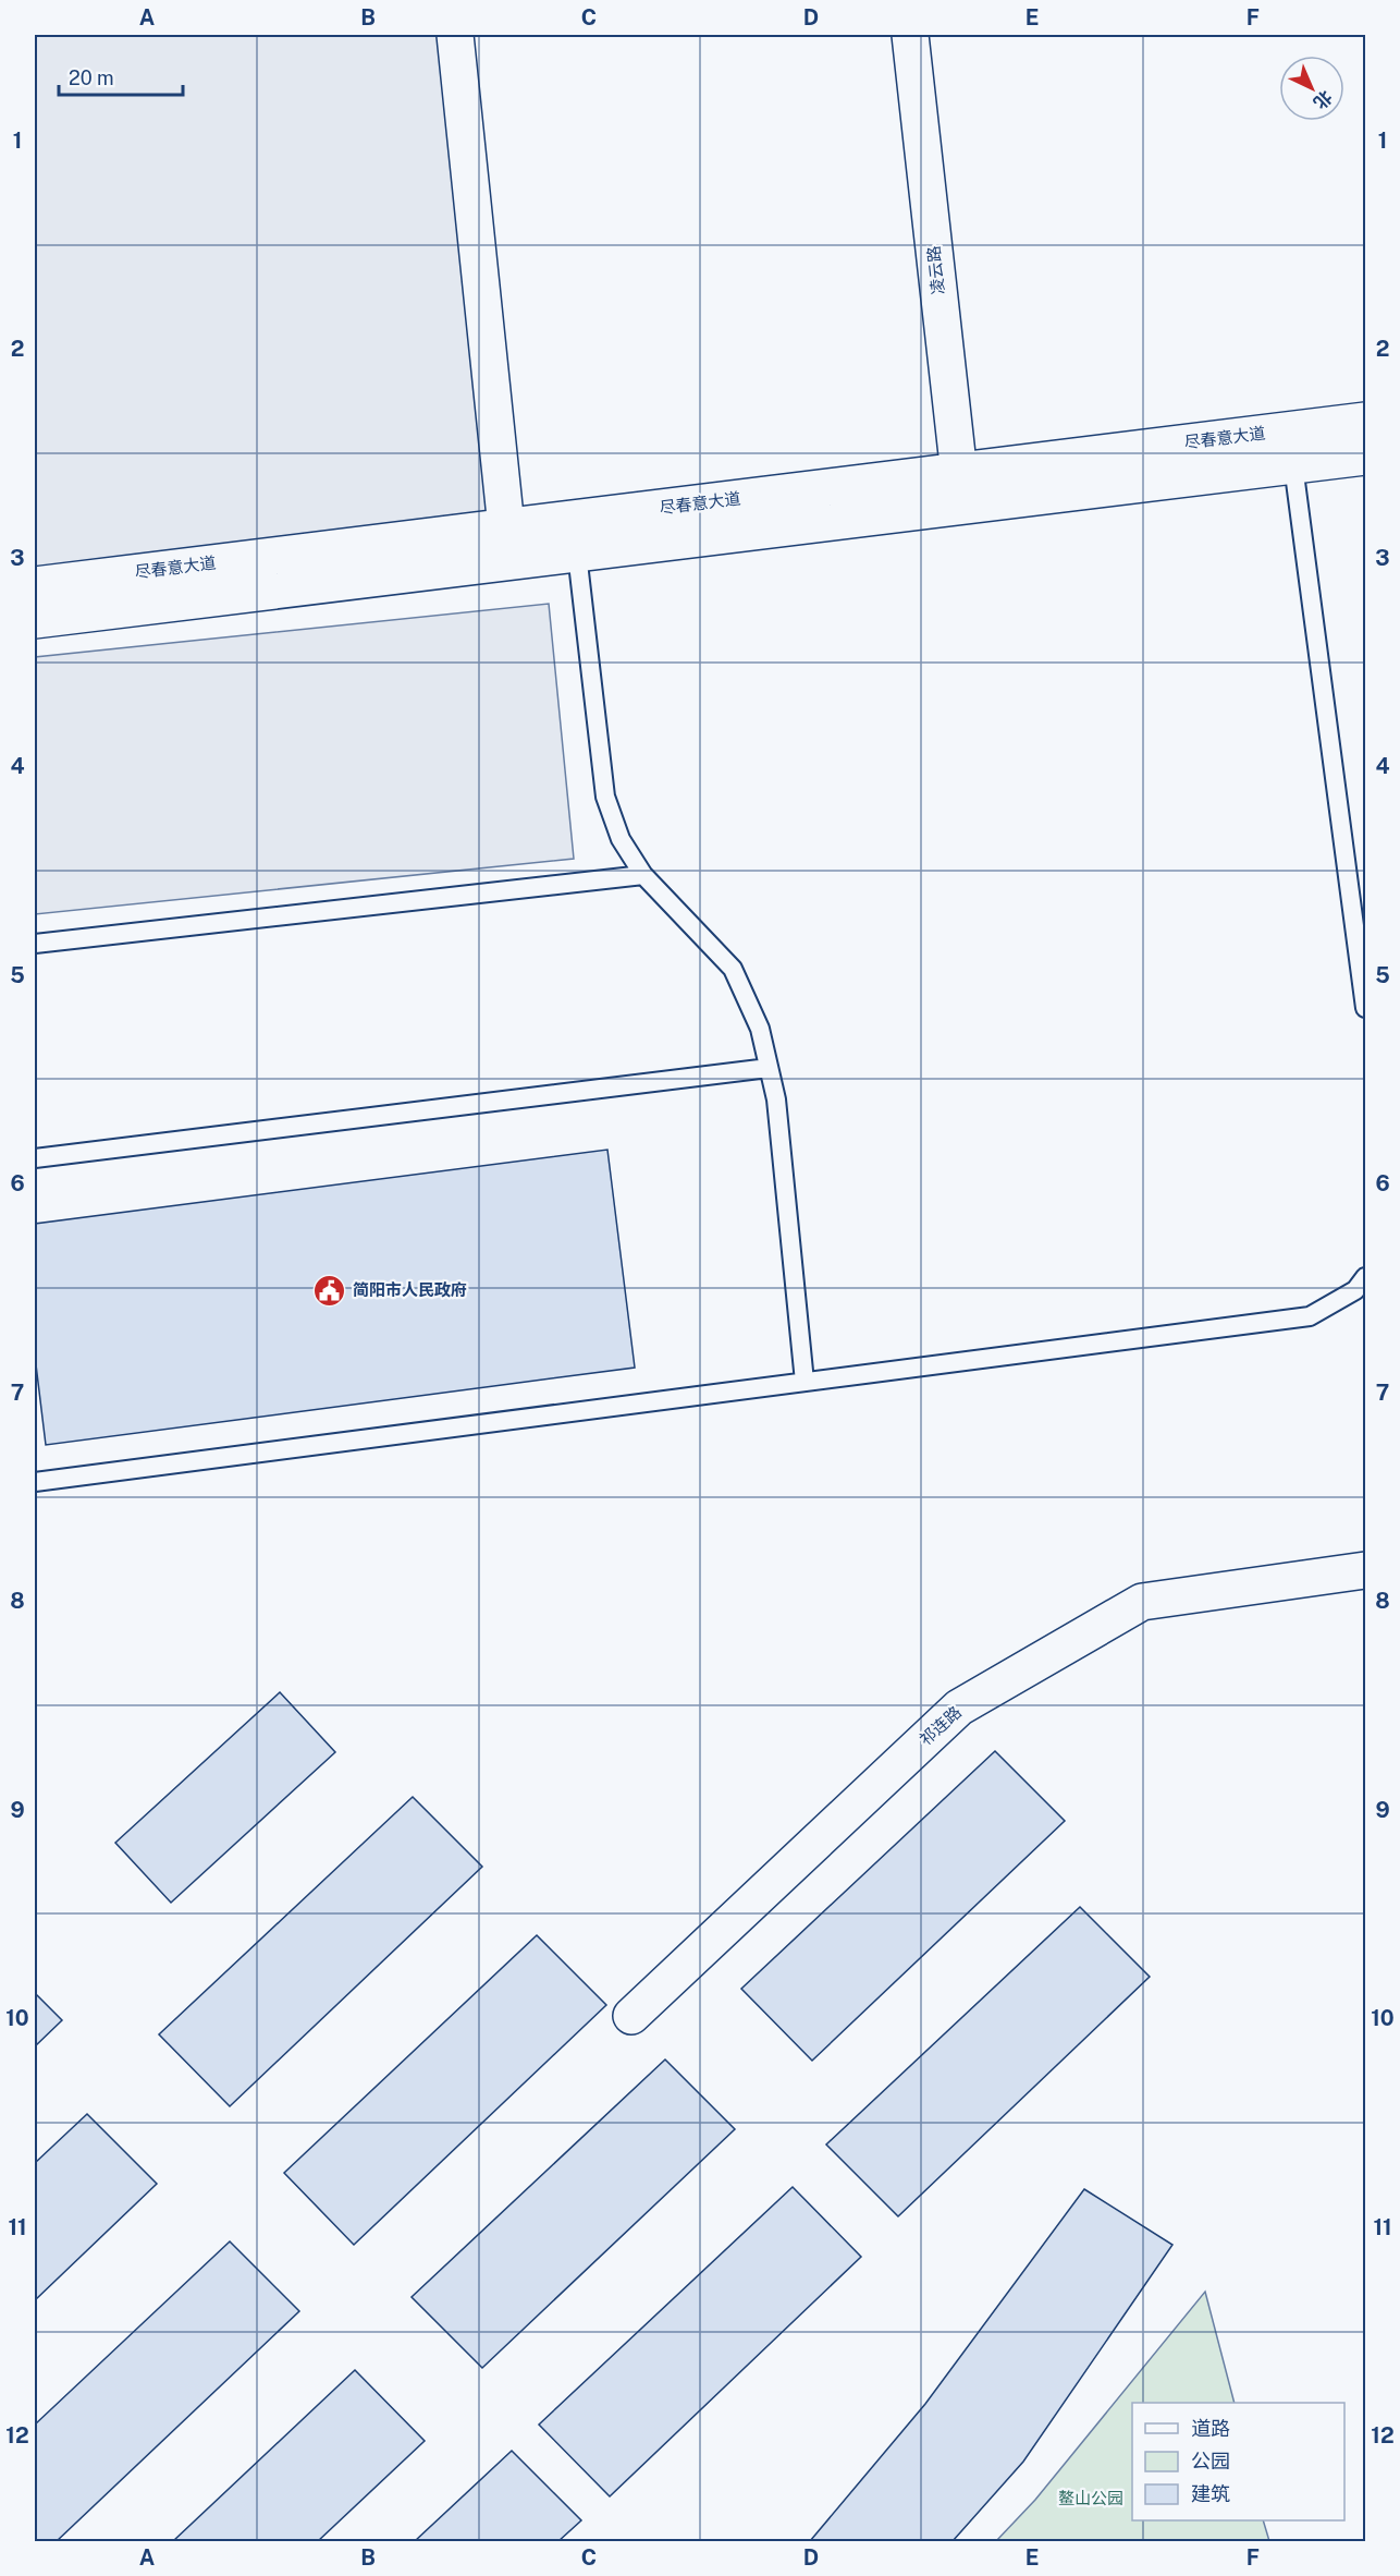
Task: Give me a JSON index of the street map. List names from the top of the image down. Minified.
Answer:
{"streets":{"main road":["凌云路","尽春意大道","祁连路"]},"crossings":[["凌云路","尽春意大道"]],"parks":["鳌山公园"],"places":{"public building":["简阳市人民政府"]},"legend":["道路","公园","建筑"],"scale_bar":"20 m","north":"bottom right","grid":{"columns":["A","B","C","D","E","F"],"rows":["1","2","3","4","5","6","7","8","9","10","11","12"]}}
